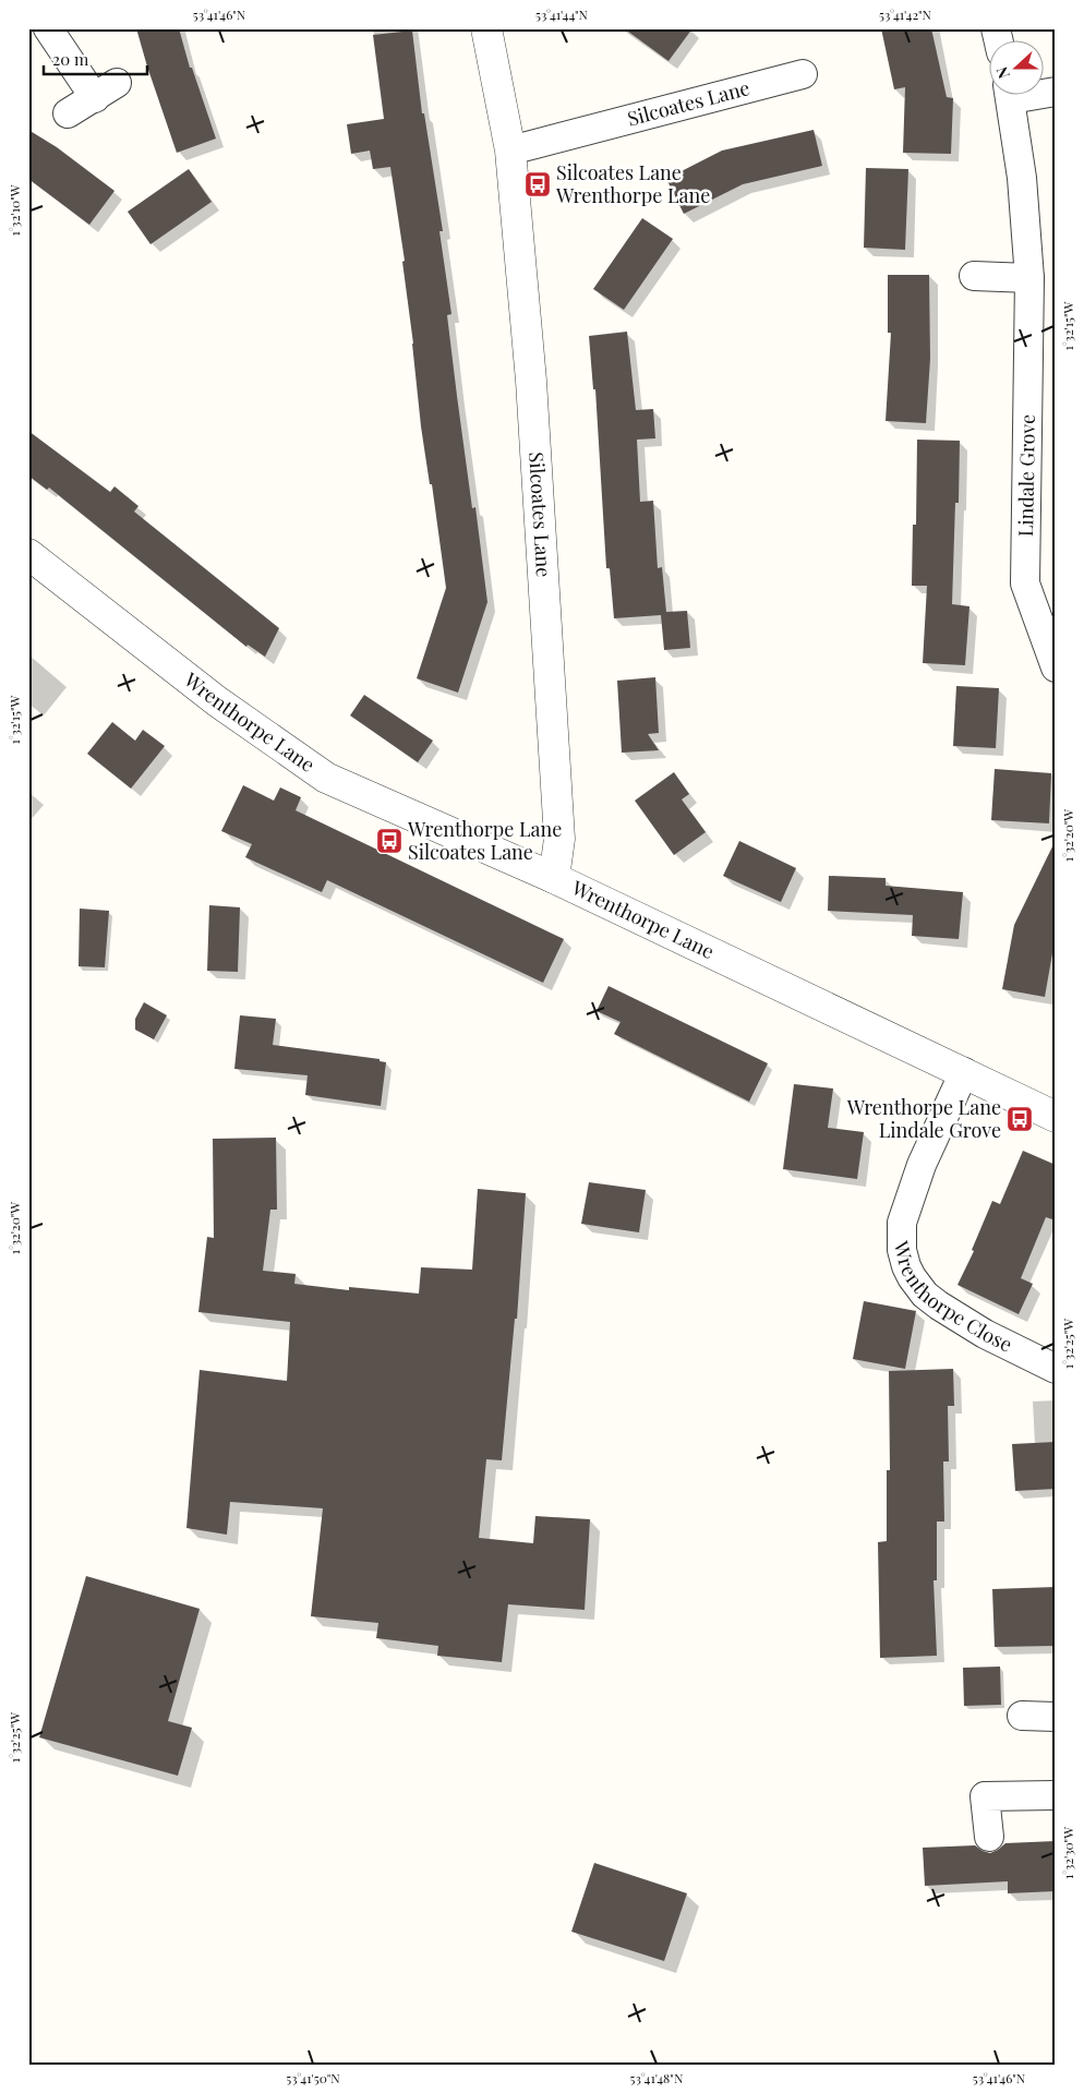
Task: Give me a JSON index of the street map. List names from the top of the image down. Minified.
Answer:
{"streets":{"street":["Silcoates Lane","Lindale Grove","Wrenthorpe Lane","Wrenthorpe Close"]},"crossings":[["Silcoates Lane","Wrenthorpe Lane"],["Wrenthorpe Lane","Wrenthorpe Close"]],"places":{"bus stop":["Silcoates Lane Wrenthorpe Lane","Wrenthorpe Lane Silcoates Lane","Wrenthorpe Lane Lindale Grove"]},"scale_bar":"20 m","north":"left","coordinates":["53°41'46\"N","53°41'44\"N","53°41'42\"N","1°32'10\"W","1°32'15\"W","1°32'20\"W","1°32'25\"W","1°32'30\"W","53°41'50\"N","53°41'48\"N"]}
